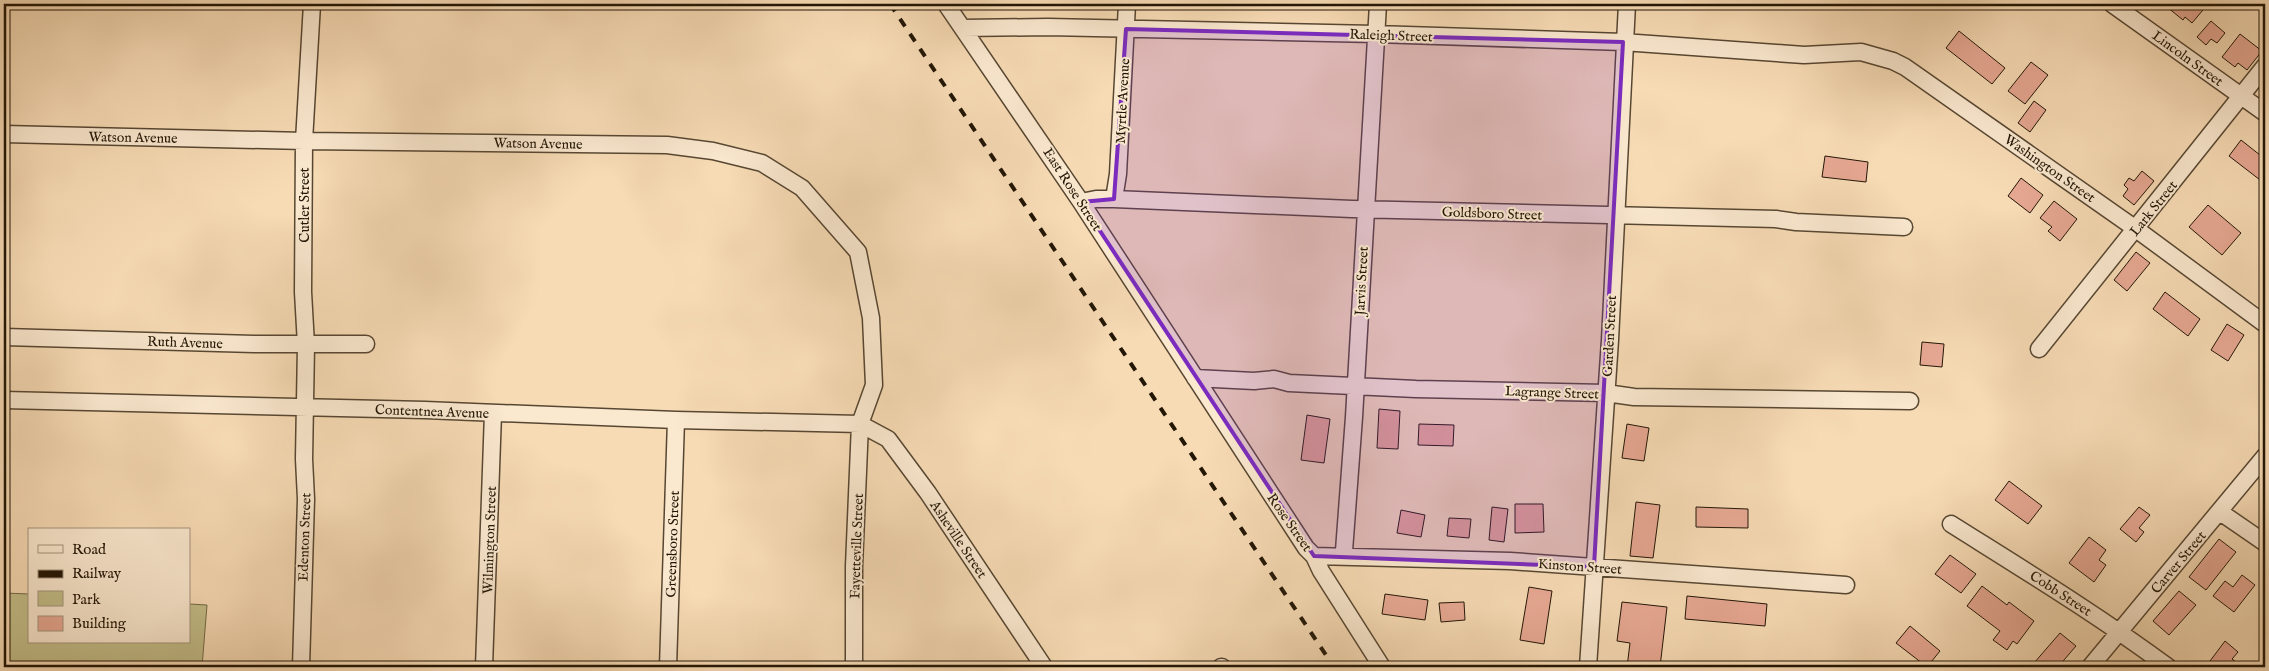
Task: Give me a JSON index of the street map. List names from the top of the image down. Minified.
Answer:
{"streets":{"street":["Raleigh Street","Lincoln Street","Myrtle Avenue","Watson Avenue","Washington Street","East Rose Street","Cutler Street","Lark Street","Goldsboro Street","Jarvis Street","Garden Street","Ruth Avenue","Lagrange Street","Contentnea Avenue","Rose Street","Edenton Street","Asheville Street","Wilmington Street","Greensboro Street","Fayetteville Street","Carver Street","Kinston Street","Cobb Street"]},"crossings":[["Raleigh Street","Myrtle Avenue"],["Raleigh Street","Washington Street"],["Raleigh Street","East Rose Street"],["Raleigh Street","Jarvis Street"],["Raleigh Street","Garden Street"],["Lincoln Street","Lark Street"],["Myrtle Avenue","Goldsboro Street"],["Watson Avenue","Cutler Street"],["Watson Avenue","Contentnea Avenue"],["Watson Avenue","Asheville Street"],["Watson Avenue","Fayetteville Street"],["Washington Street","Lark Street"],["East Rose Street","Goldsboro Street"],["East Rose Street","Lagrange Street"],["East Rose Street","Rose Street"],["Cutler Street","Ruth Avenue"],["Cutler Street","Contentnea Avenue"],["Cutler Street","Edenton Street"],["Goldsboro Street","Jarvis Street"],["Goldsboro Street","Garden Street"],["Jarvis Street","Lagrange Street"],["Jarvis Street","Kinston Street"],["Garden Street","Lagrange Street"],["Garden Street","Kinston Street"],["Lagrange Street","Rose Street"],["Contentnea Avenue","Edenton Street"],["Contentnea Avenue","Asheville Street"],["Contentnea Avenue","Wilmington Street"],["Contentnea Avenue","Greensboro Street"],["Contentnea Avenue","Fayetteville Street"],["Rose Street","Kinston Street"],["Asheville Street","Fayetteville Street"],["Carver Street","Cobb Street"]],"legend":["Road","Railway","Park","Building"]}
